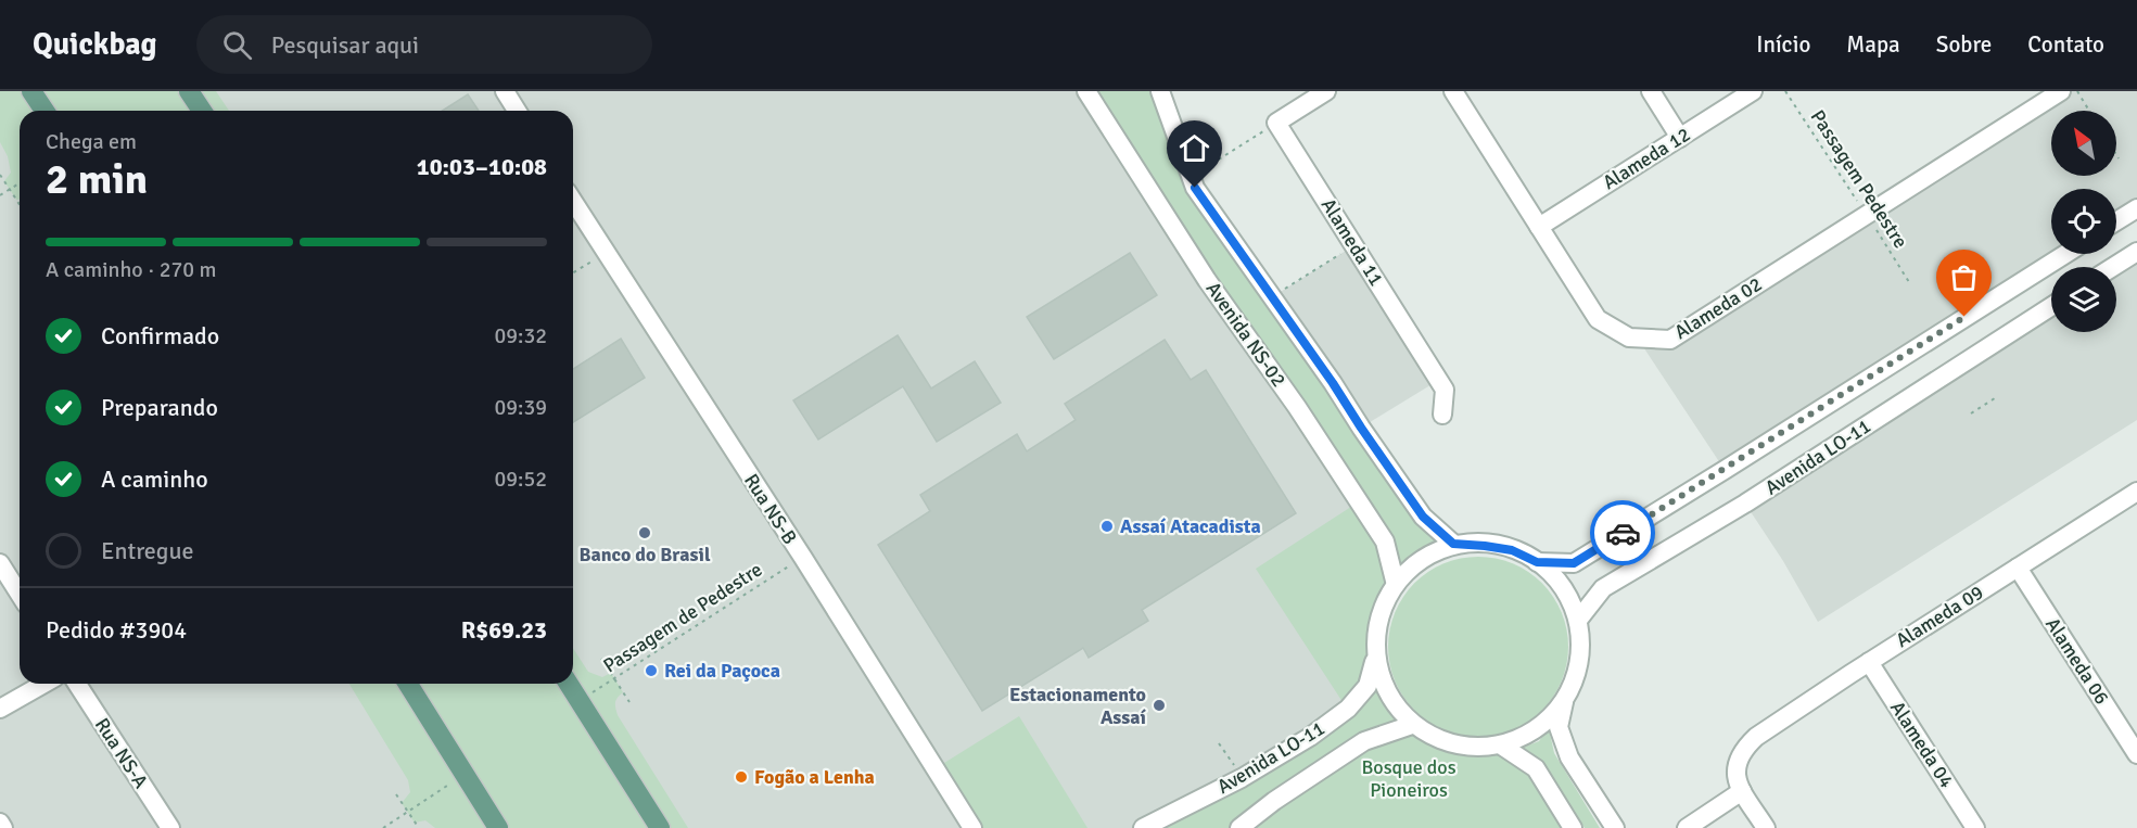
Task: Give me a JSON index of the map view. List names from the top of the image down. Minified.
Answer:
{"streets":{"street":["Alameda 12","Alameda 11","Alameda 02","Avenida NS-02","Avenida LO-11","Rua NS-B","Alameda 09","Alameda 06","Alameda 04","Rua NS-A"],"path":["Passagem Pedestre","Passagem de Pedestre"]},"crossings":[["Alameda 12","Alameda 02"],["Passagem Pedestre","Alameda 02"],["Avenida NS-02","Avenida LO-11"],["Rua NS-B","Passagem de Pedestre"],["Alameda 09","Alameda 06"],["Alameda 09","Alameda 04"]],"parks":["Bosque dos Pioneiros"],"places":["Assaí Atacadista","Banco do Brasil","Rei da Paçoca","Estacionamento Assaí","Fogão a Lenha"],"north":"top left","page":{"header":"Quickbag","search":"Pesquisar aqui","nav":["Início","Mapa","Sobre","Contato"],"heading":["2 min","Chega em","10:03–10:08"],"panel":["Pedido #3904","R$69.23"],"bar":"A caminho · 270 m","list":[["Confirmado","09:32"],["Preparando","09:39"],["A caminho","09:52"],"Entregue"]}}
